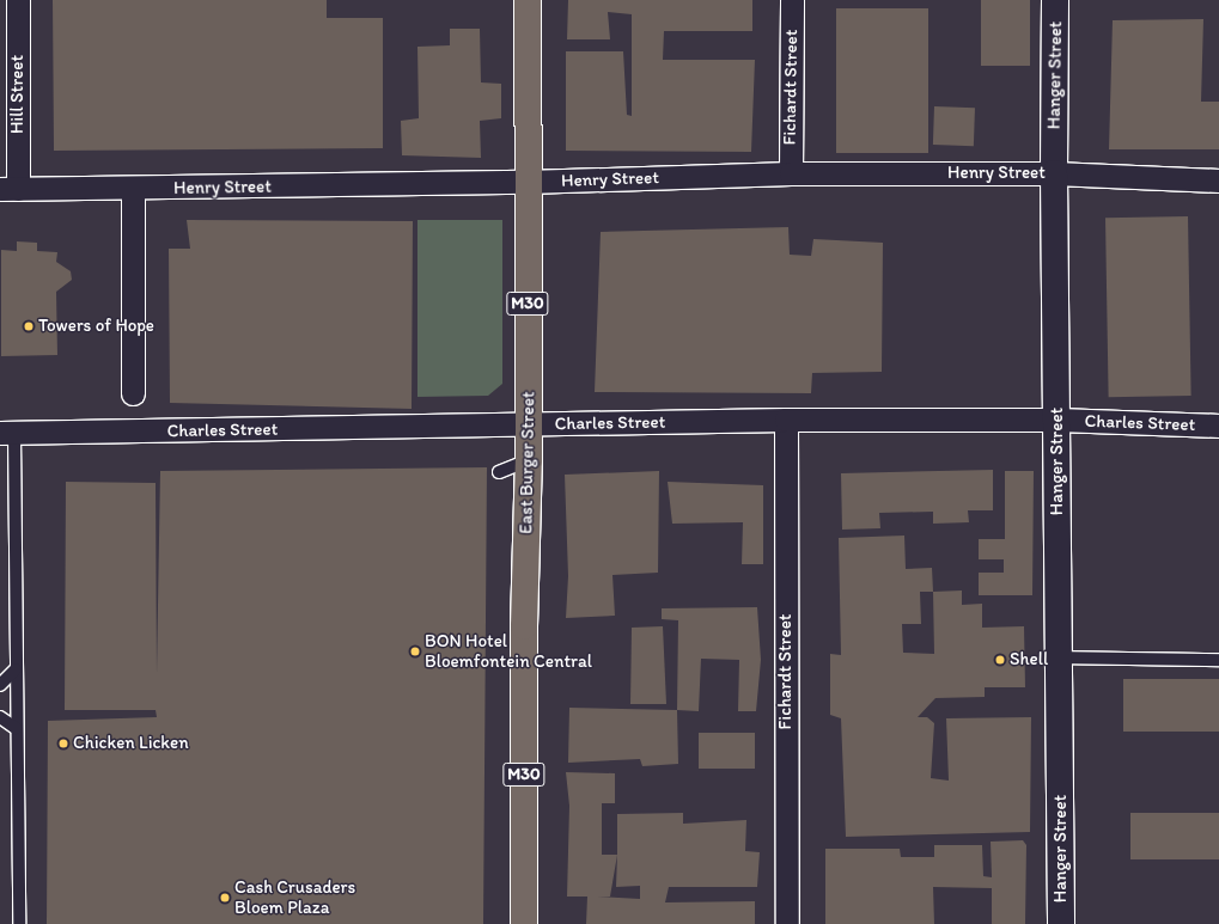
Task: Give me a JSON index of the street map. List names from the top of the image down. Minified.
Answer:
{"streets":{"main road":["Hanger Street","M30","East Burger Street"],"street":["Fichardt Street","Hill Street","Henry Street","Charles Street"]},"crossings":[["Hanger Street","Henry Street"],["Hanger Street","Charles Street"],["Fichardt Street","Henry Street"],["Fichardt Street","Charles Street"],["Hill Street","Henry Street"],["Henry Street","East Burger Street"],["Charles Street","East Burger Street"]],"places":["Towers of Hope","BON Hotel Bloemfontein Central","Shell","Chicken Licken","Cash Crusaders Bloem Plaza"]}
